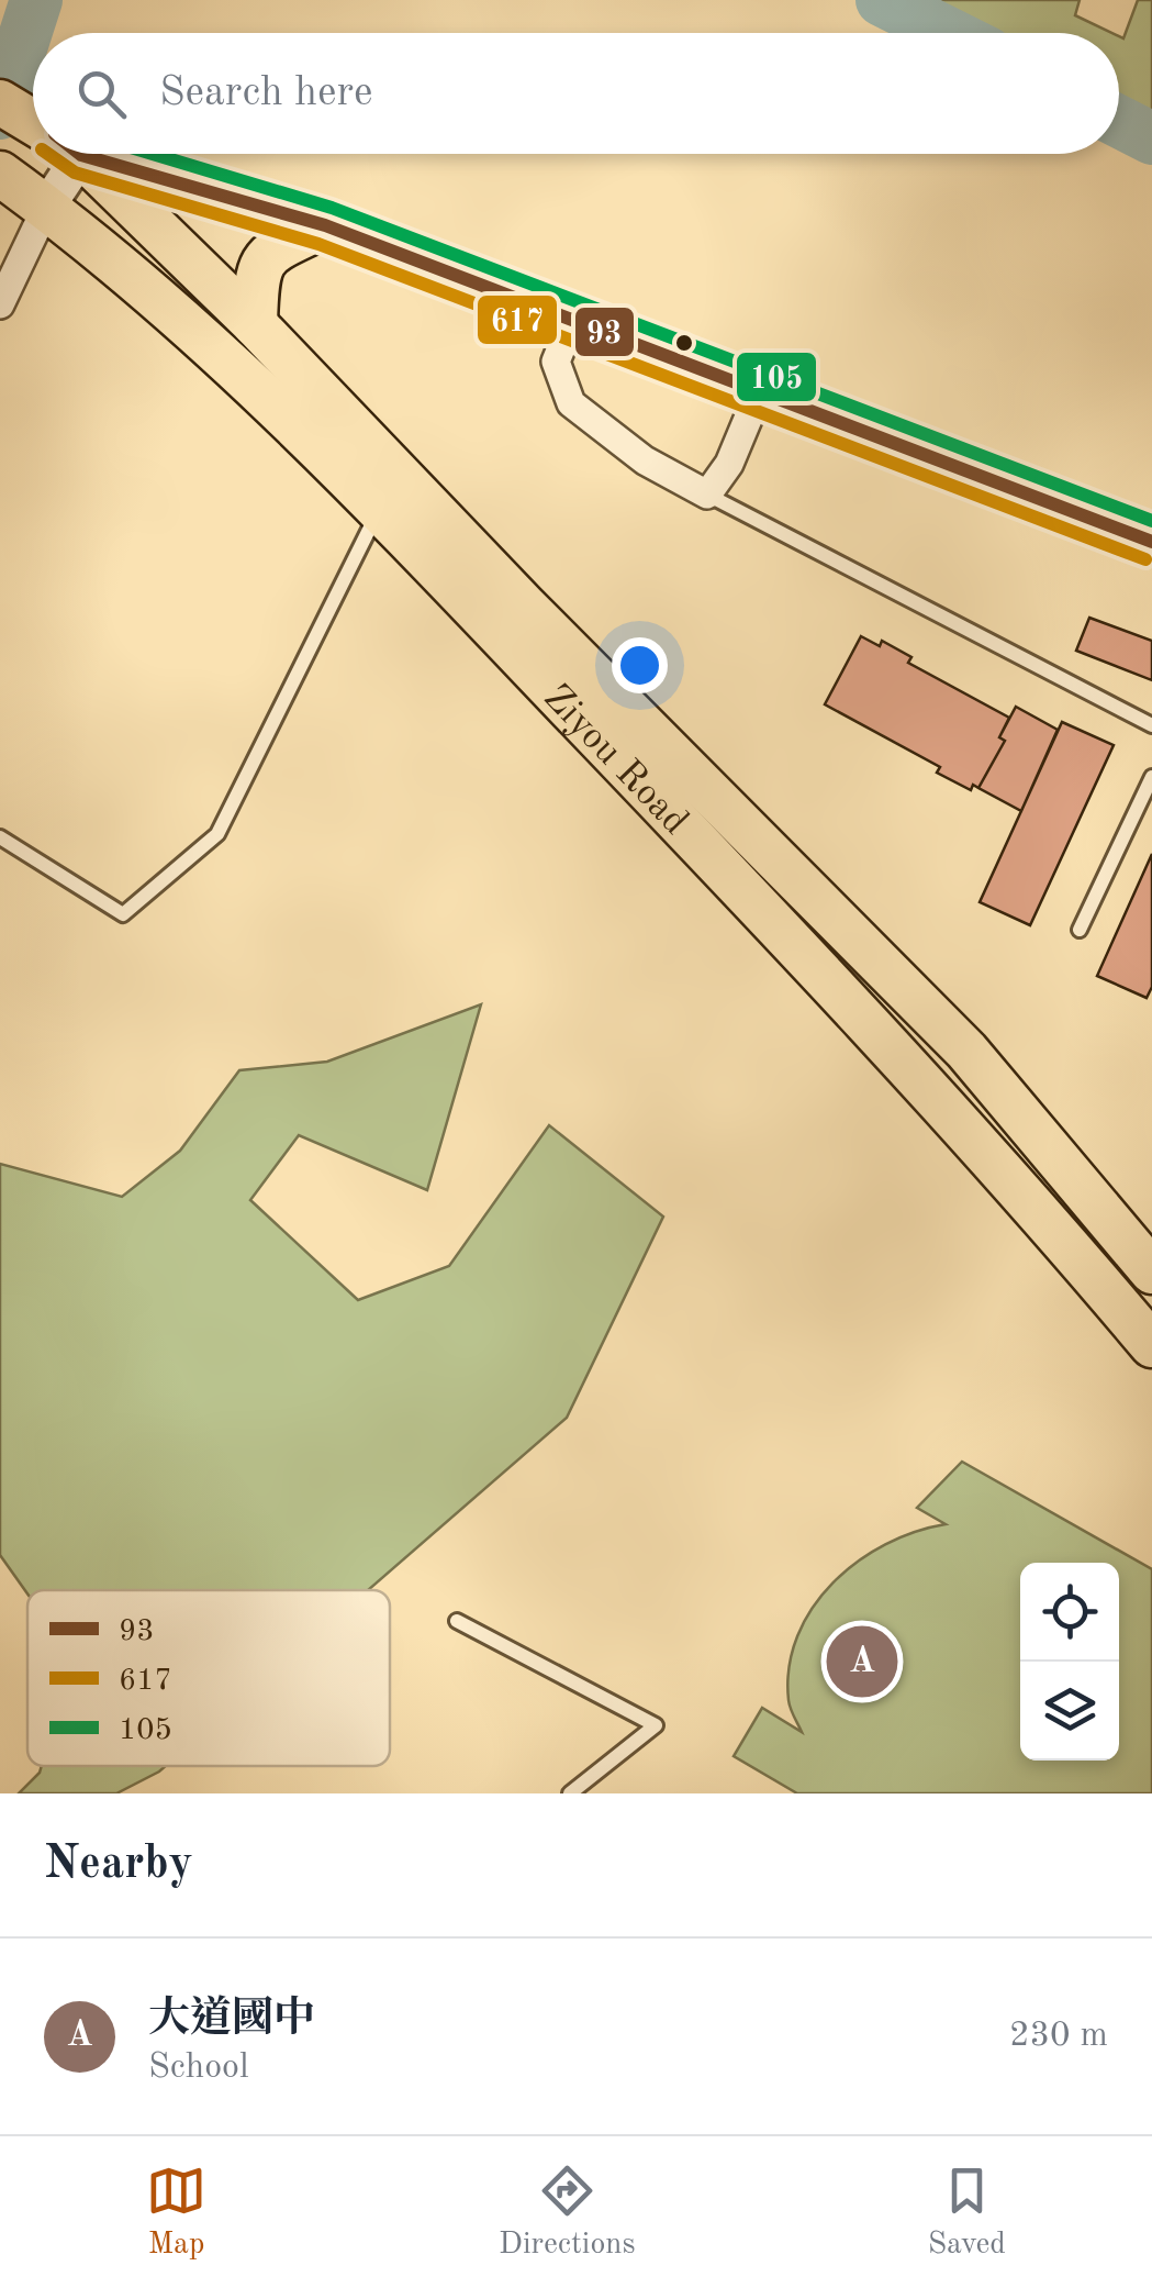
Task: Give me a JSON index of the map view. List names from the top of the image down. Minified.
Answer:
{"streets":{"main road":["Ziyou Road"]},"lines":["transit line 93","transit line 617","transit line 105"],"legend":["93","617","105"],"page":{"search":"Search here","pins":"A","heading":"Nearby","list":[{"mark":"A","name":"大道國中","note":"School","value":"230 m"}],"nav":["Map","Directions","Saved"]}}
